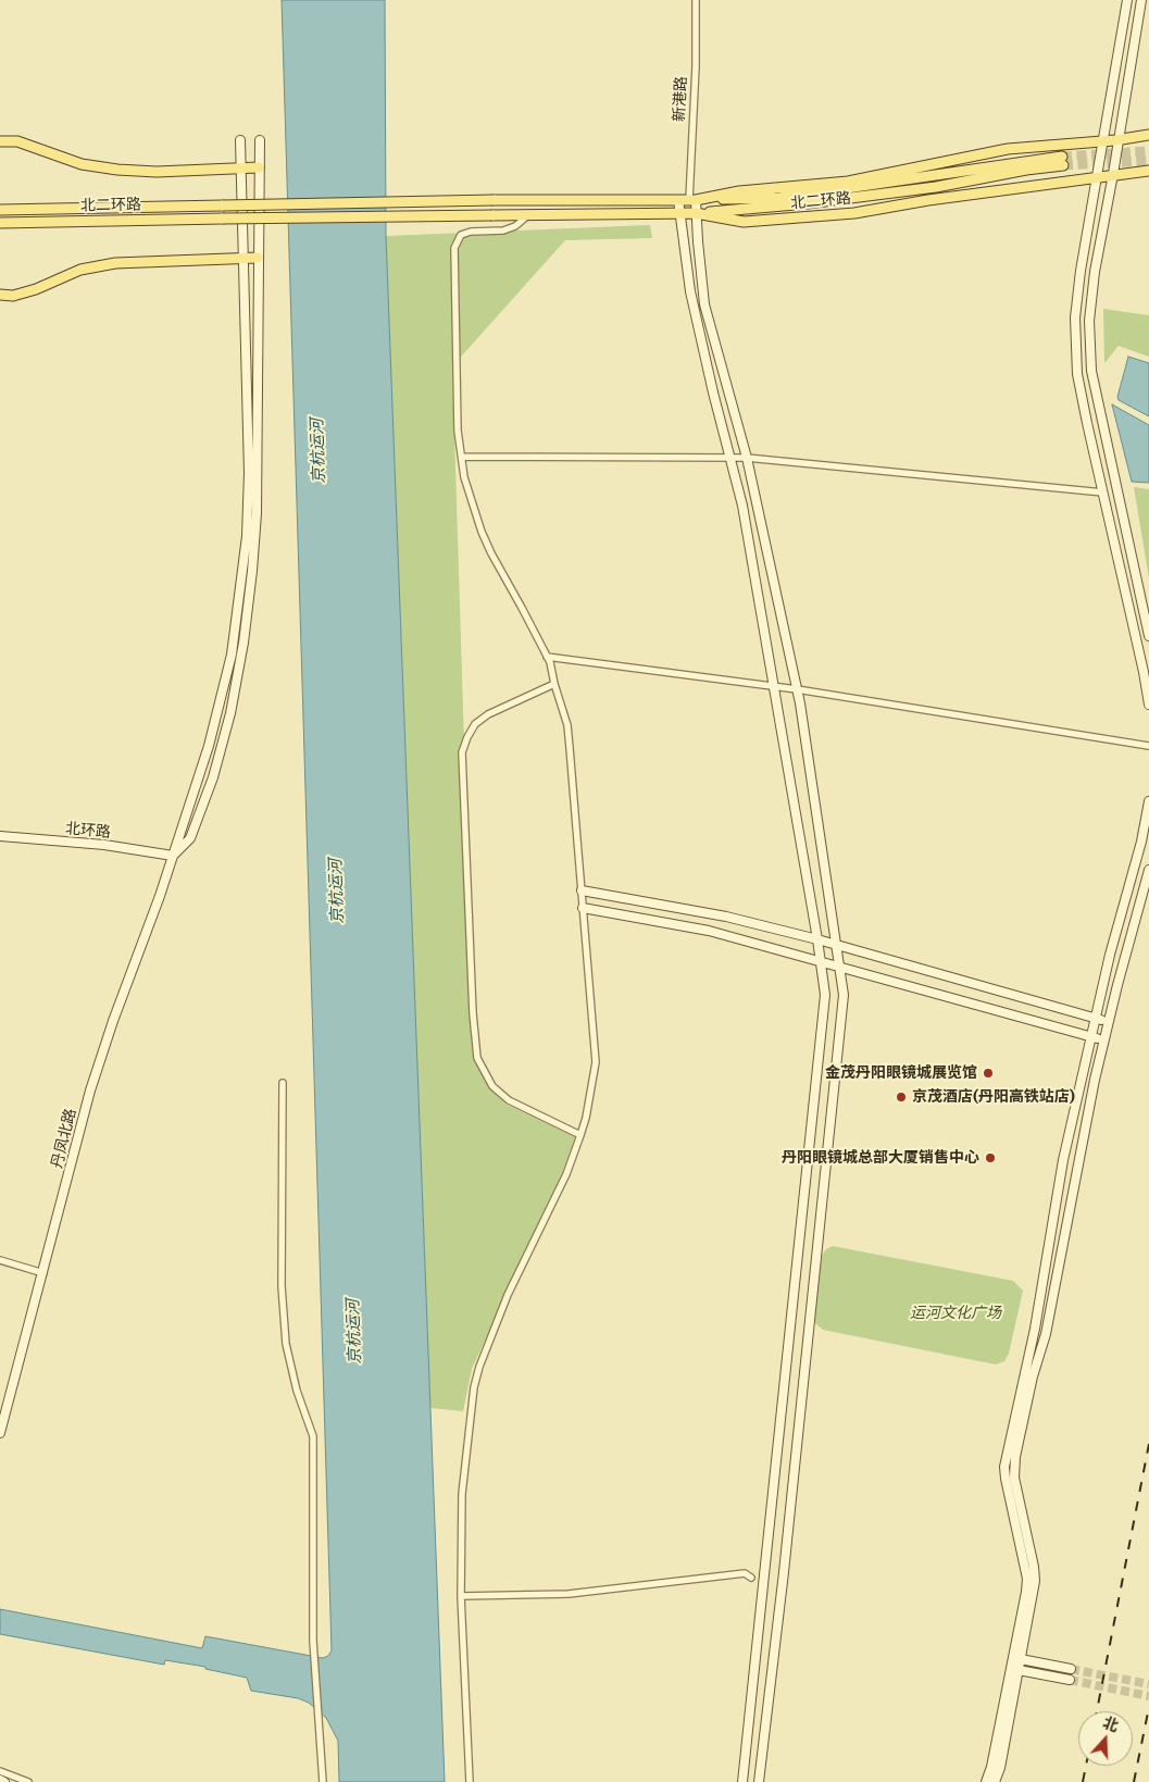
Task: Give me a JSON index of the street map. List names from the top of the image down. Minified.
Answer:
{"streets":{"main road":["北二环路"],"street":["新港路","北环路","丹凤北路"]},"crossings":[["新港路","北二环路"],["北环路","丹凤北路"]],"water":["京杭运河"],"parks":["运河文化广场"],"places":["金茂丹阳眼镜城展览馆","京茂酒店(丹阳高铁站店)","丹阳眼镜城总部大厦销售中心"],"north":"top"}
